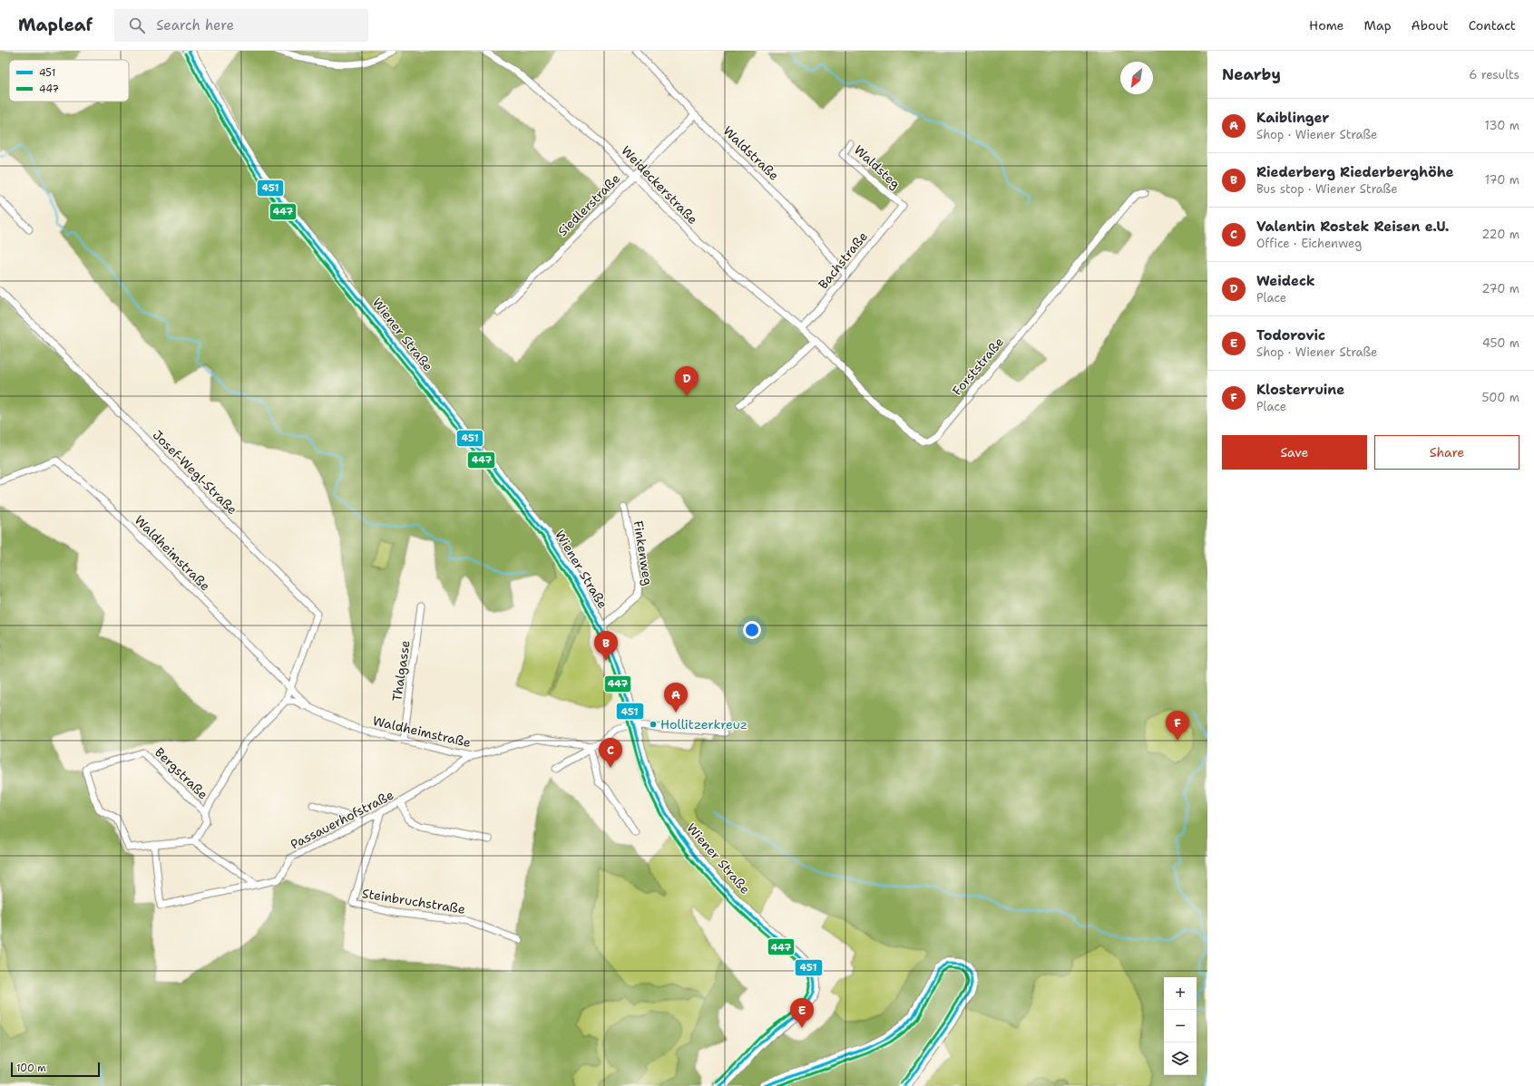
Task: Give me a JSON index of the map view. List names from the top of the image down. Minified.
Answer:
{"streets":{"main road":["Wiener Straße"],"street":["Waldstraße","Waldsteg","Weideckerstraße","Siedlerstraße","Bachstraße","Forststraße","Josef-Wegl-Straße","Waldheimstraße","Finkenweg","Thalgasse","Bergstraße","Passauerhofstraße","Steinbruchstraße"]},"crossings":[["Waldstraße","Siedlerstraße"],["Waldstraße","Bachstraße"],["Waldsteg","Bachstraße"],["Weideckerstraße","Siedlerstraße"],["Weideckerstraße","Bachstraße"],["Weideckerstraße","Forststraße"],["Wiener Straße","Finkenweg"],["Josef-Wegl-Straße","Waldheimstraße"],["Josef-Wegl-Straße","Bergstraße"],["Waldheimstraße","Thalgasse"],["Waldheimstraße","Bergstraße"],["Waldheimstraße","Passauerhofstraße"],["Bergstraße","Passauerhofstraße"],["Passauerhofstraße","Steinbruchstraße"]],"places":["Hollitzerkreuz"],"lines":["transit line 451","transit line 447"],"legend":["451","447"],"scale_bar":"100 m","north":"bottom left","page":{"header":"Mapleaf","search":"Search here","nav":["Home","Map","About","Contact"],"heading":["Nearby","6 results"],"list":[{"mark":"A","name":"Kaiblinger","note":"Shop · Wiener Straße","value":"130 m"},{"mark":"B","name":"Riederberg Riederberghöhe","note":"Bus stop · Wiener Straße","value":"170 m"},{"mark":"C","name":"Valentin Rostek Reisen e.U.","note":"Office · Eichenweg","value":"220 m"},{"mark":"D","name":"Weideck","note":"Place","value":"270 m"},{"mark":"E","name":"Todorovic","note":"Shop · Wiener Straße","value":"450 m"},{"mark":"F","name":"Klosterruine","note":"Place","value":"500 m"}],"pins":["D","B","A","F","C","E"],"buttons":["Save","Share"],"map_buttons":["+","−"],"scale":"100 m"}}
